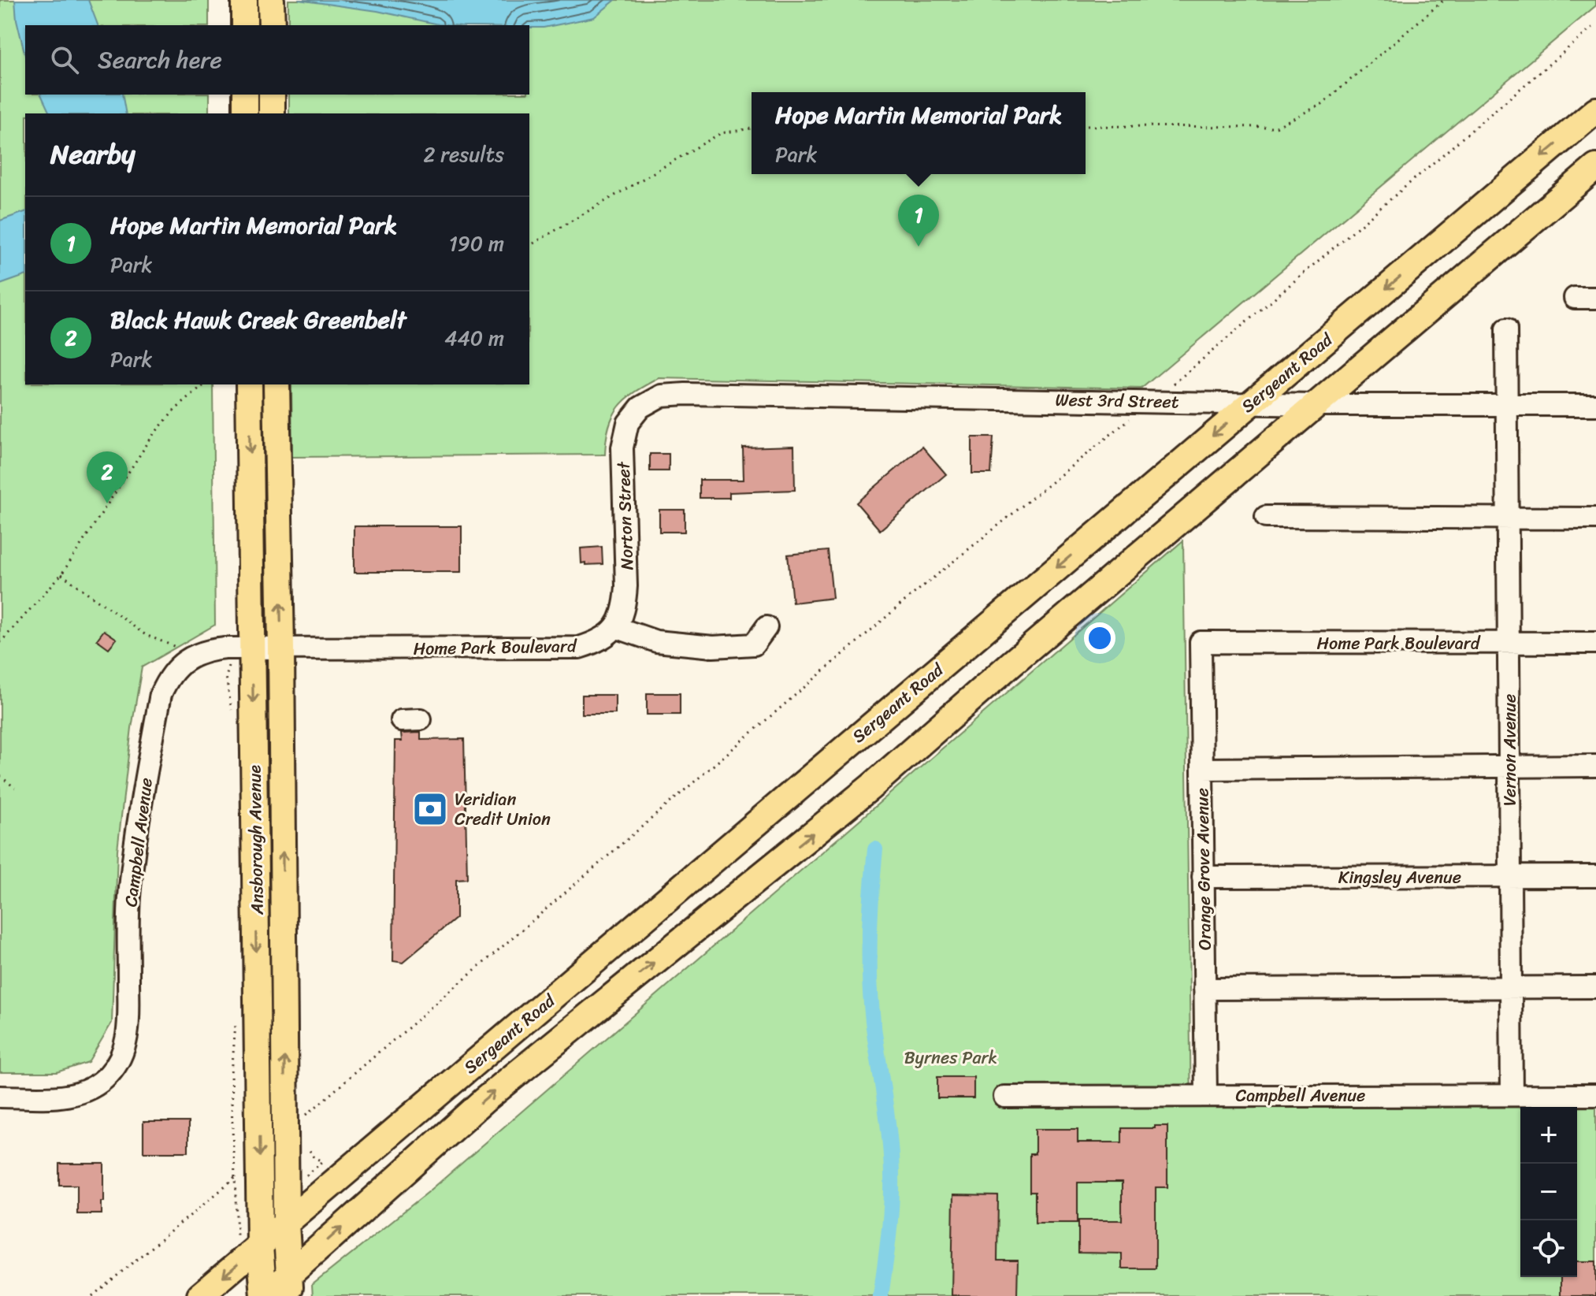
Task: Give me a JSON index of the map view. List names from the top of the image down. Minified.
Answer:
{"streets":{"main road":["Sergeant Road","Ansborough Avenue"],"street":["West 3rd Street","Norton Street","Home Park Boulevard","Vernon Avenue","Campbell Avenue","Orange Grove Avenue","Kingsley Avenue"]},"crossings":[["Sergeant Road","West 3rd Street"],["Sergeant Road","Ansborough Avenue"],["West 3rd Street","Norton Street"],["West 3rd Street","Vernon Avenue"],["Norton Street","Home Park Boulevard"],["Home Park Boulevard","Vernon Avenue"],["Home Park Boulevard","Ansborough Avenue"],["Home Park Boulevard","Campbell Avenue"],["Home Park Boulevard","Orange Grove Avenue"],["Vernon Avenue","Campbell Avenue"],["Vernon Avenue","Kingsley Avenue"],["Ansborough Avenue","Campbell Avenue"],["Campbell Avenue","Orange Grove Avenue"],["Orange Grove Avenue","Kingsley Avenue"]],"parks":["Byrnes Park"],"places":{"bank":["Veridian Credit Union"]},"page":{"search":"Search here","popup":["Hope Martin Memorial Park","Park"],"heading":["Nearby","2 results"],"pins":["1","2"],"list":[{"mark":"1","name":"Hope Martin Memorial Park","note":"Park","value":"190 m"},{"mark":"2","name":"Black Hawk Creek Greenbelt","note":"Park","value":"440 m"}],"map_buttons":["+","−"]}}
